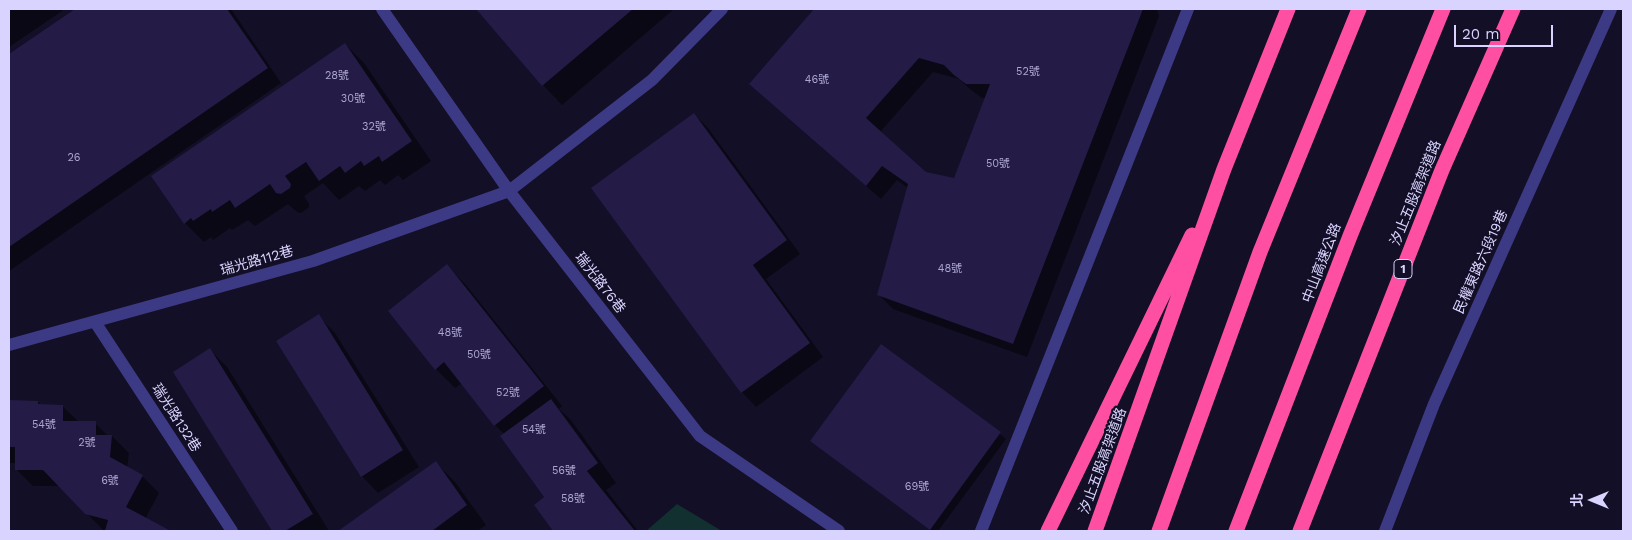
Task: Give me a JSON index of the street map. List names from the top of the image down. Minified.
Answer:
{"streets":{"highway":["汐止五股高架道路","中山高速公路","1"],"street":["瑞光路112巷","民權東路六段19巷","瑞光路76巷","瑞光路132巷"]},"crossings":[["瑞光路112巷","瑞光路76巷"],["瑞光路112巷","瑞光路132巷"]],"house_numbers":["52號","28號","46號","30號","32號","26","50號","48號","48號","50號","52號","54號","54號","2號","56號","6號","69號","58號"],"scale_bar":"20 m","north":"left"}
